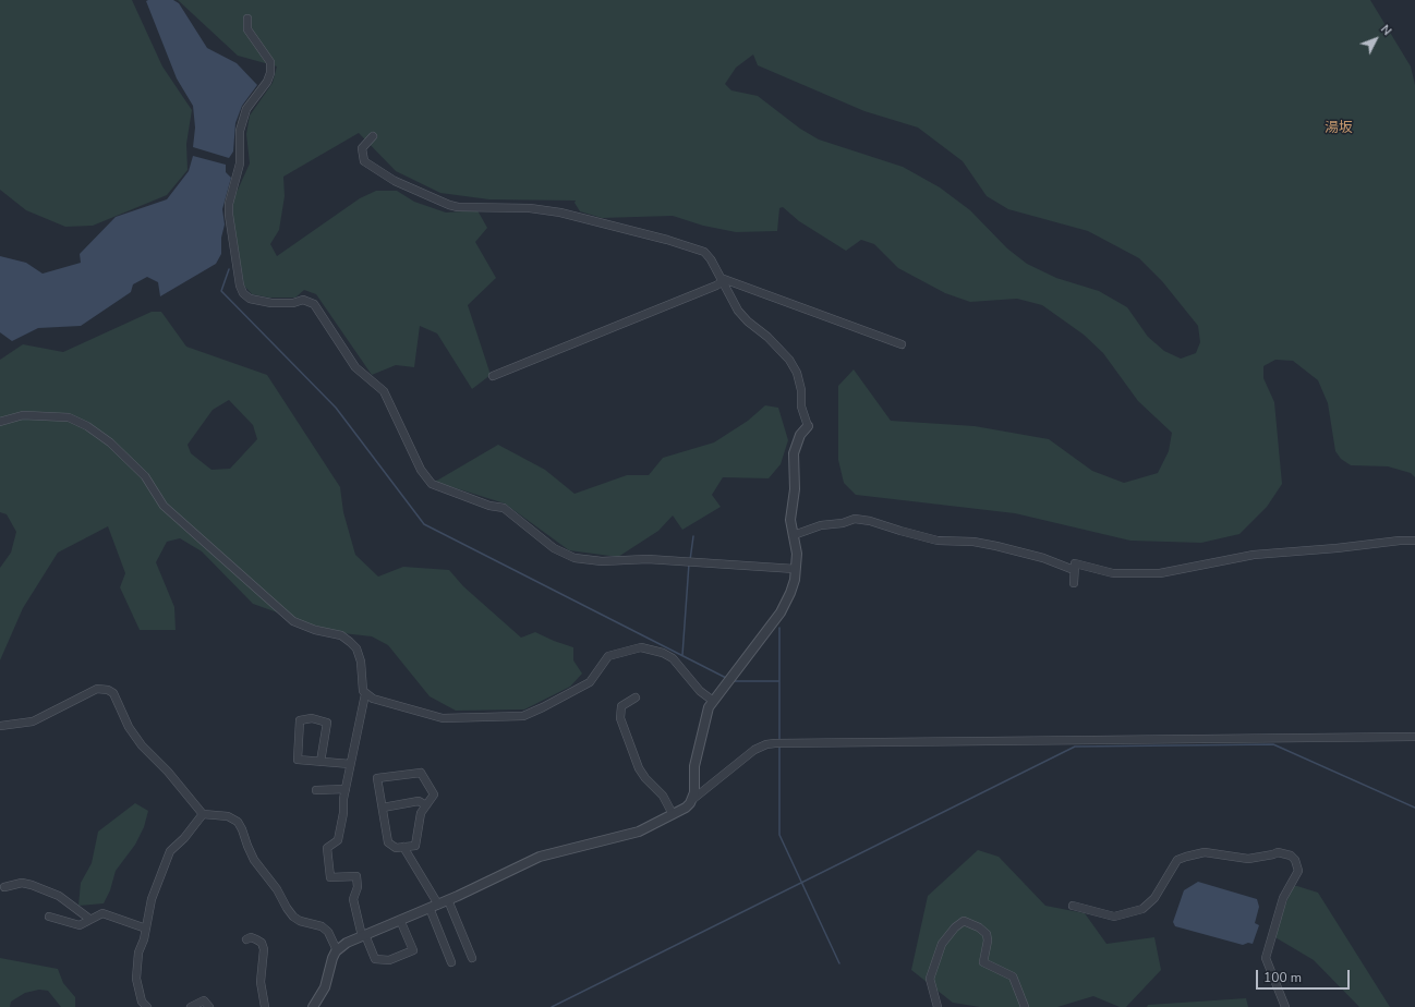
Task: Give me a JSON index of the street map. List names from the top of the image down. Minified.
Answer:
{"districts":["湯坂"],"scale_bar":"100 m","north":"top right"}
